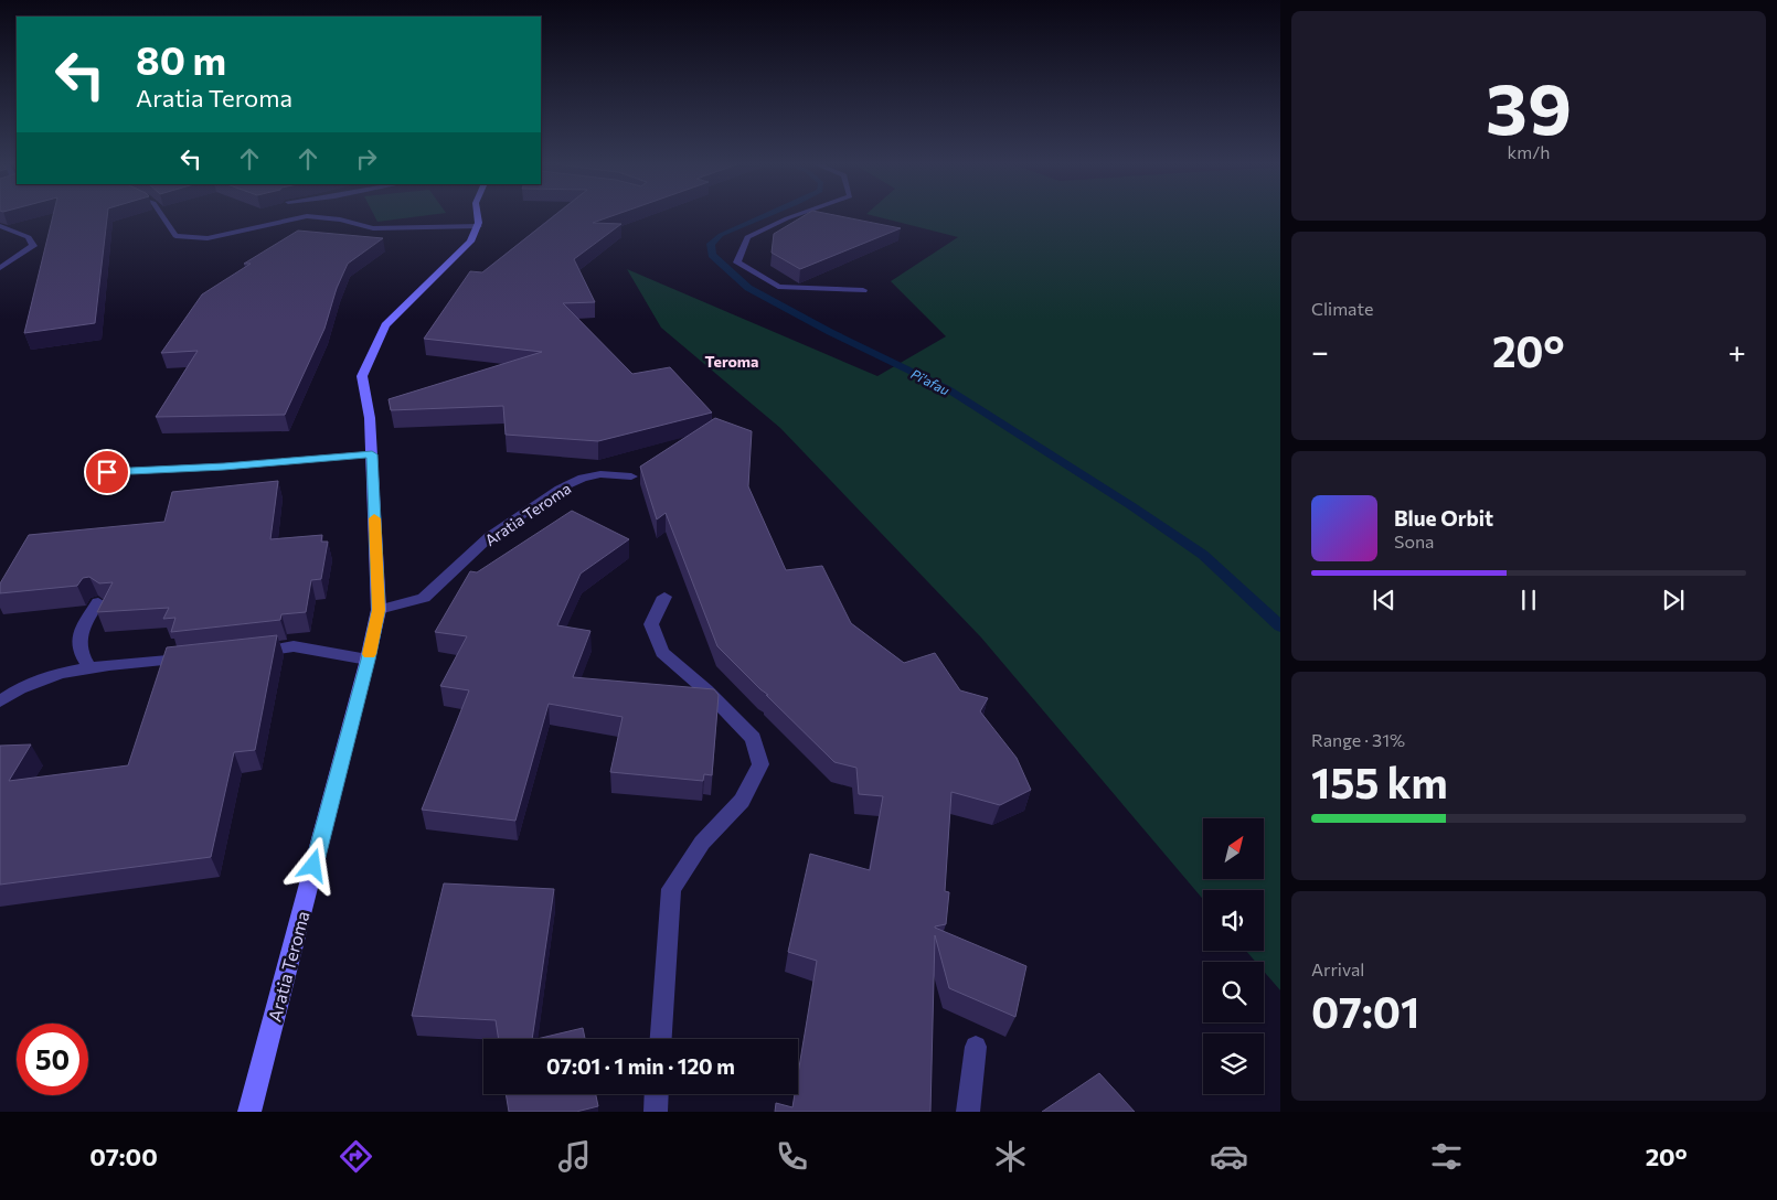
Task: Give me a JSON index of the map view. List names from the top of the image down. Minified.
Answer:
{"streets":{"main road":["Aratia Teroma"]},"districts":["Teroma"],"water":["Pi'afau"],"north":"top right","page":{"tile":[["39","km/h"],"Climate",["Range · 31%","155 km"],["Arrival","07:01"]],"turn":["80 m","Aratia Teroma"],"heat":["−","20°","+"],"song":["Blue Orbit","Sona"],"limit":"50","trip":"07:01 · 1 min · 120 m","tabs":["07:00","20°"]}}
